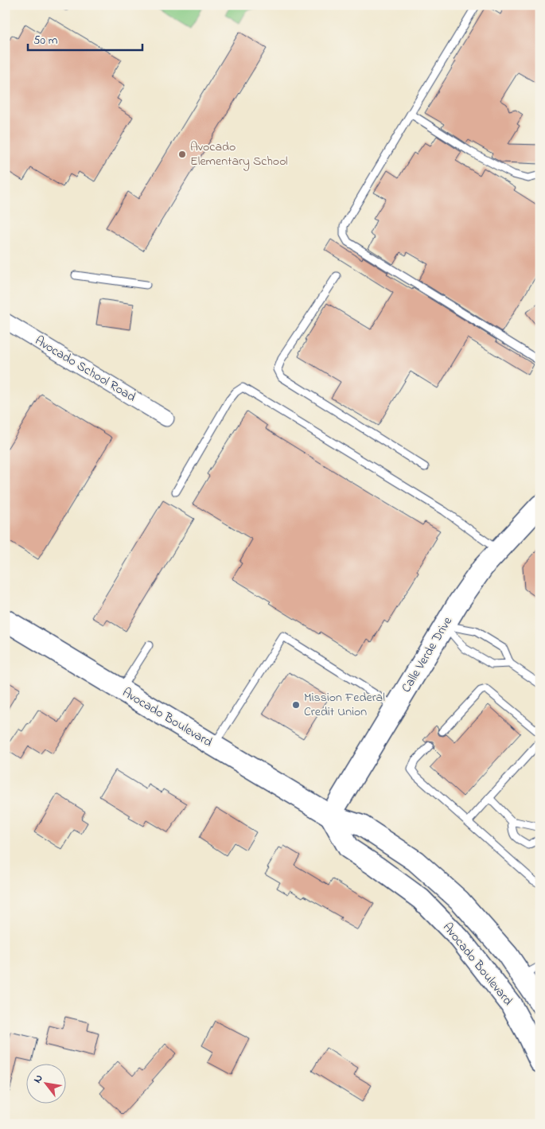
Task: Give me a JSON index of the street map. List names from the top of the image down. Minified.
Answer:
{"streets":{"main road":["Calle Verde Drive","Avocado Boulevard"],"street":["Avocado School Road"]},"crossings":[["Calle Verde Drive","Avocado Boulevard"]],"places":["Avocado Elementary School","Mission Federal Credit Union"],"scale_bar":"50 m","north":"top left"}
